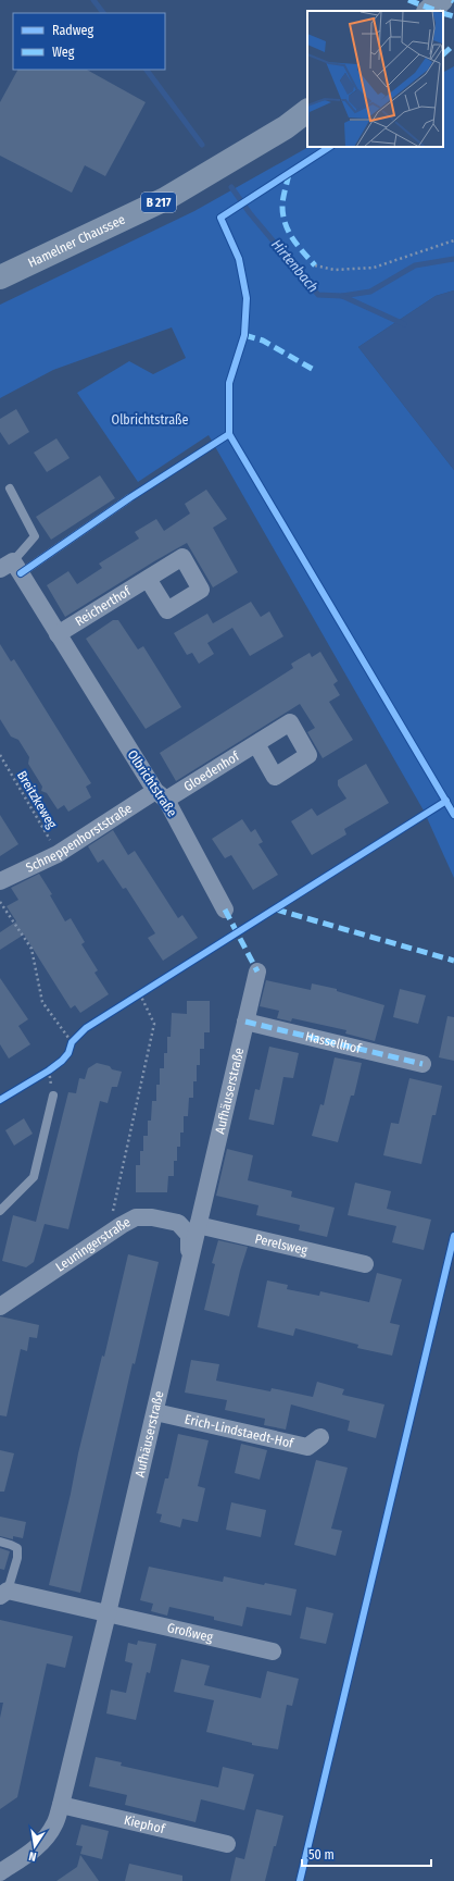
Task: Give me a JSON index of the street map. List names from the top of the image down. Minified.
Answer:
{"streets":{"main road":["B 217","Hamelner Chaussee"],"street":["Reicherthof","Gloedenhof","Olbrichtstraße","Schneppenhorststraße","Hassellhof","Aufhäuserstraße","Perelsweg","Leuningerstraße","Erich-Lindstaedt-Hof","Großweg","Kiephof"],"path":["Breitzkeweg"]},"crossings":[["Reicherthof","Olbrichtstraße"],["Gloedenhof","Olbrichtstraße"],["Gloedenhof","Schneppenhorststraße"],["Olbrichtstraße","Schneppenhorststraße"],["Breitzkeweg","Schneppenhorststraße"],["Hassellhof","Aufhäuserstraße"],["Aufhäuserstraße","Perelsweg"],["Aufhäuserstraße","Leuningerstraße"],["Aufhäuserstraße","Erich-Lindstaedt-Hof"],["Aufhäuserstraße","Großweg"],["Aufhäuserstraße","Kiephof"]],"water":["Hirtenbach"],"parks":["Olbrichtstraße"],"legend":["Radweg","Weg"],"scale_bar":"50 m","north":"bottom"}
